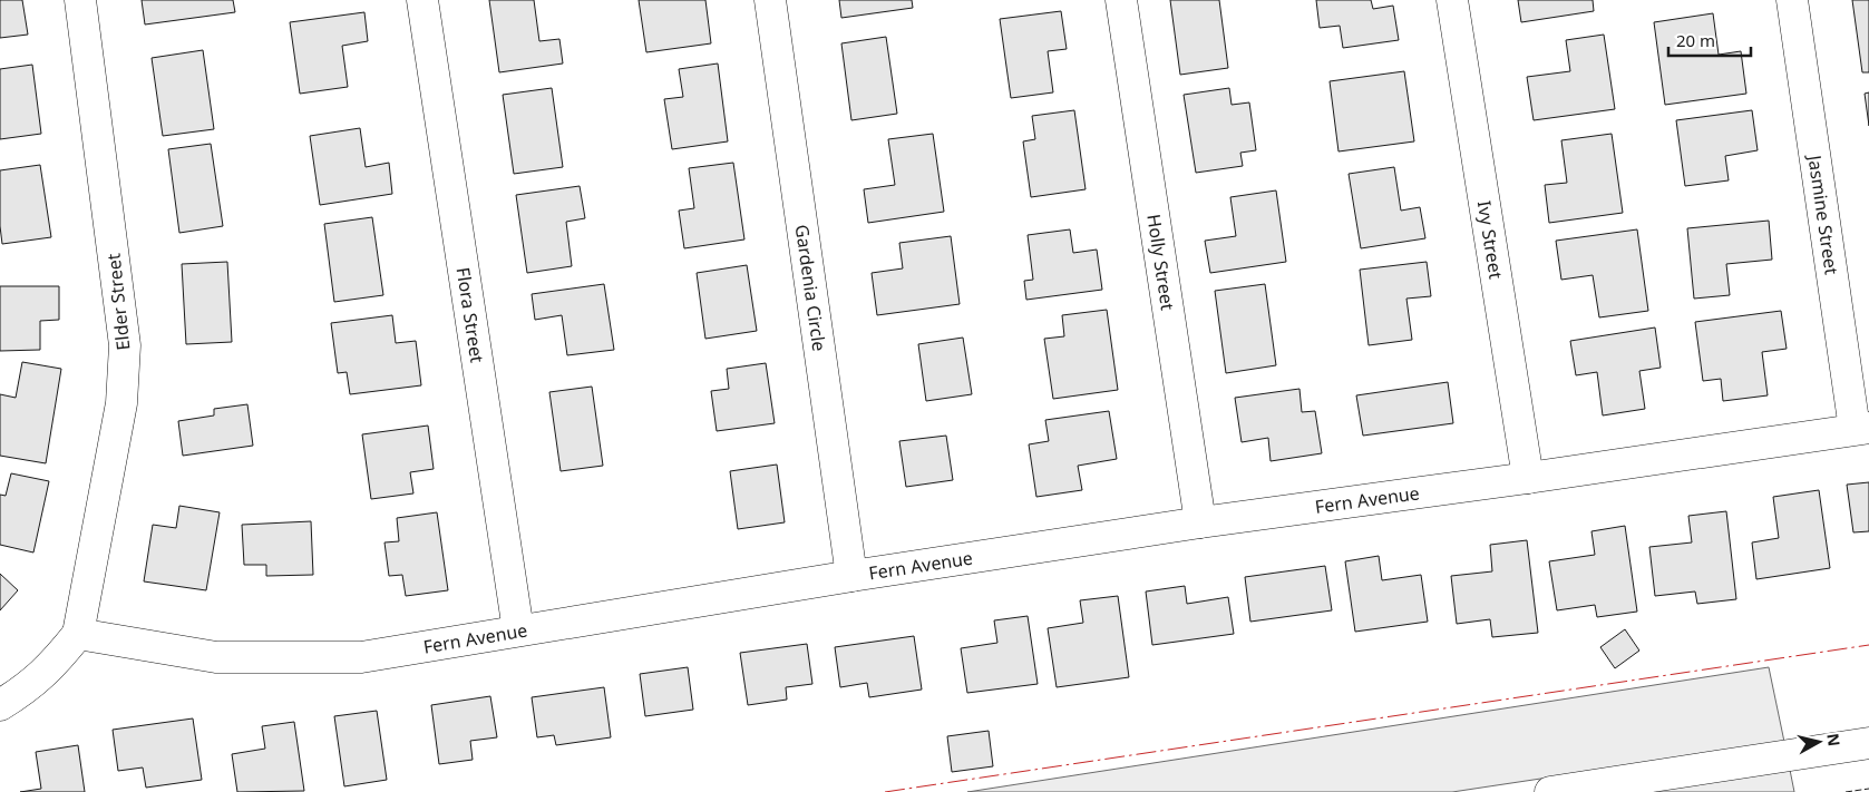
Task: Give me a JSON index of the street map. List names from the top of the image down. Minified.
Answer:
{"streets":{"street":["Jasmine Street","Ivy Street","Holly Street","Gardenia Circle","Elder Street","Flora Street","Fern Avenue"]},"crossings":[["Jasmine Street","Fern Avenue"],["Ivy Street","Fern Avenue"],["Holly Street","Fern Avenue"],["Gardenia Circle","Fern Avenue"],["Elder Street","Fern Avenue"],["Flora Street","Fern Avenue"]],"scale_bar":"20 m","north":"right"}
